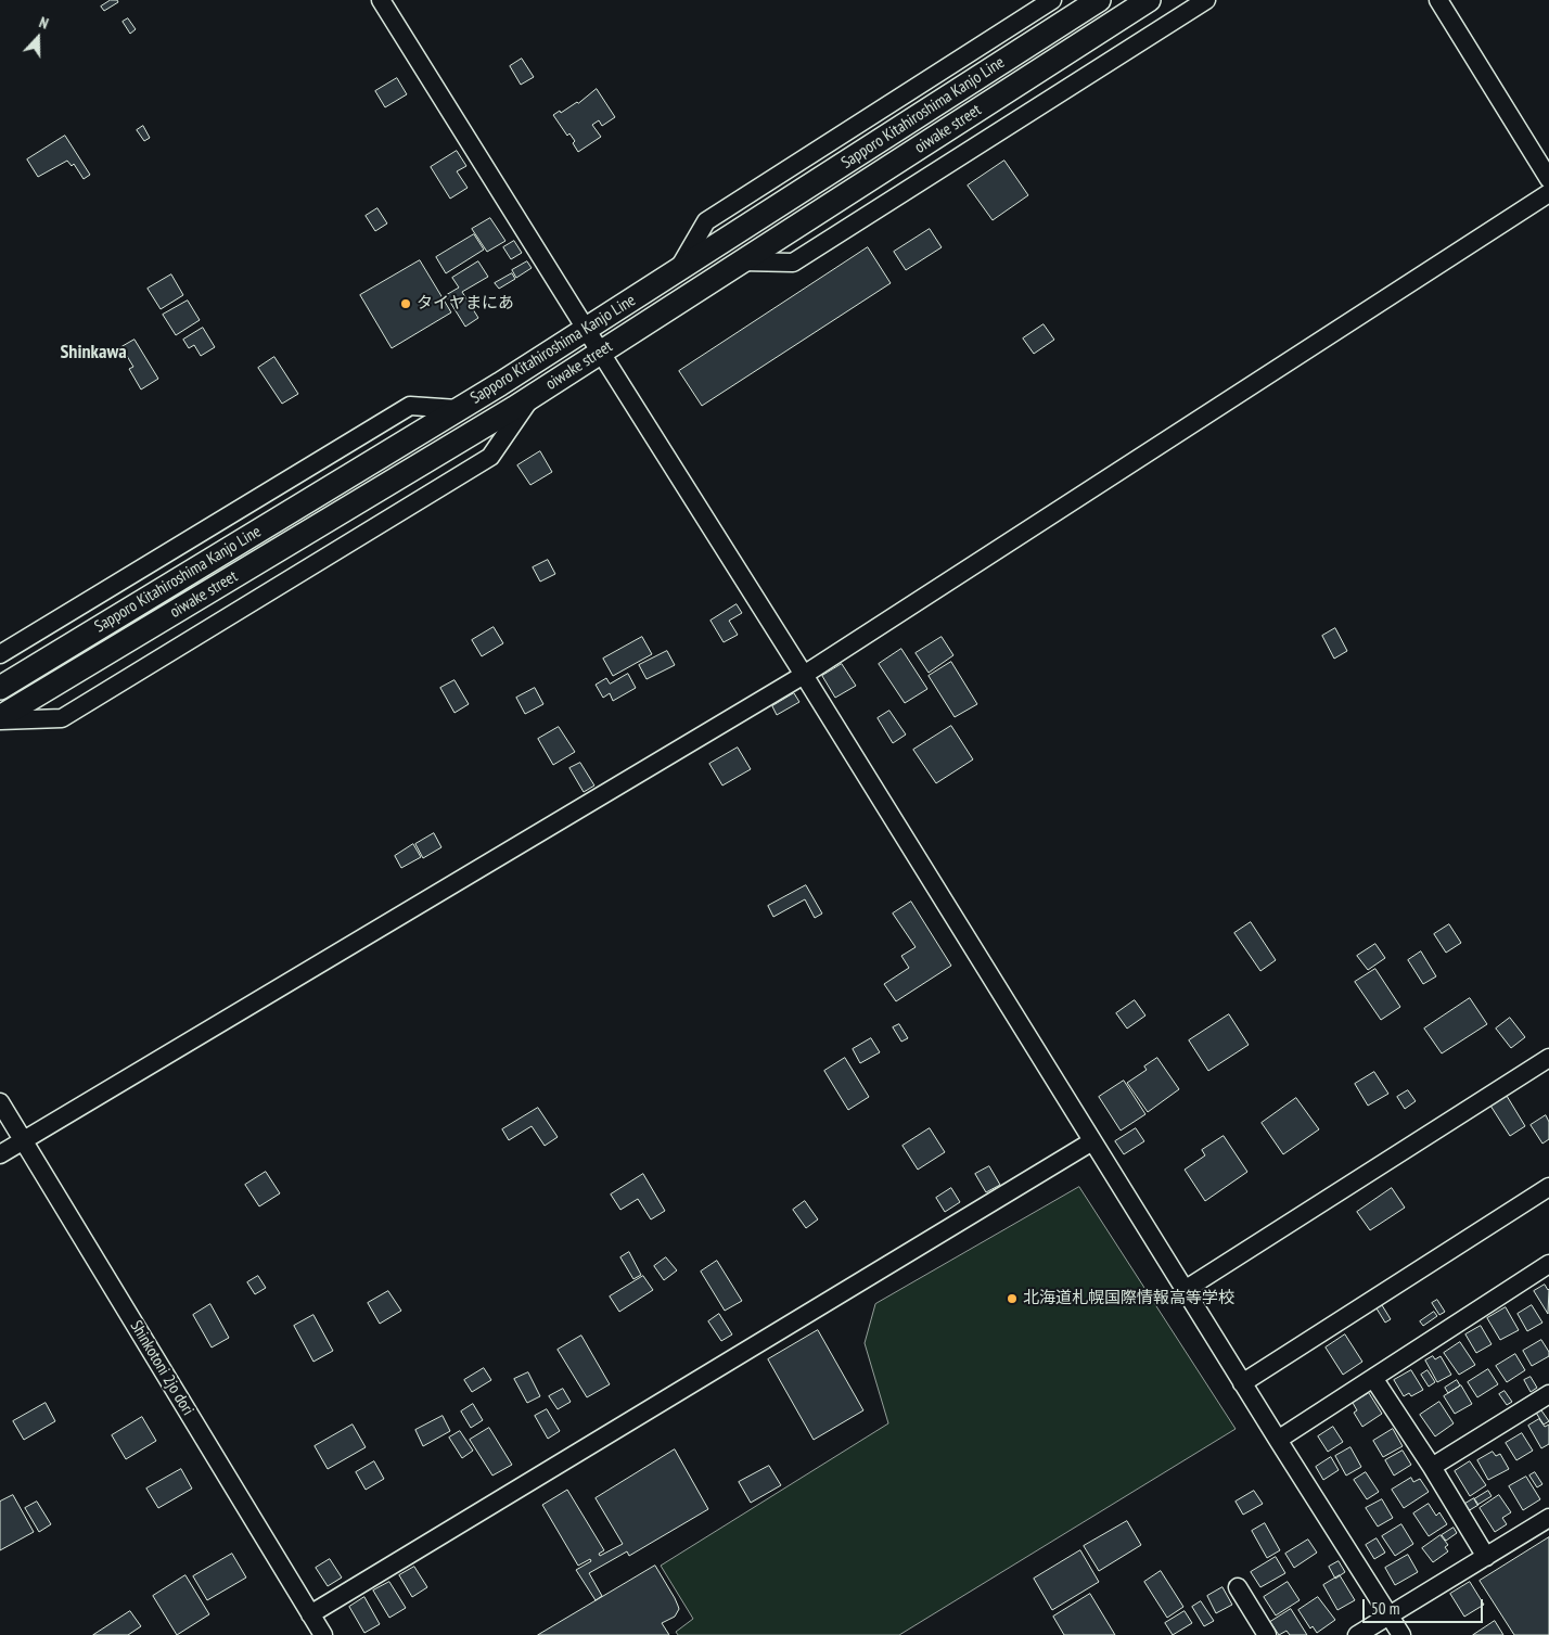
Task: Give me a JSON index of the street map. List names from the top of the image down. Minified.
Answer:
{"streets":{"main road":["Sapporo Kitahiroshima Kanjo Line","oiwake street"],"street":["Shinkotoni 2jo dori"]},"districts":["Shinkawa"],"places":["タイヤまにあ","北海道札幌国際情報高等学校"],"scale_bar":"50 m","north":"top"}
